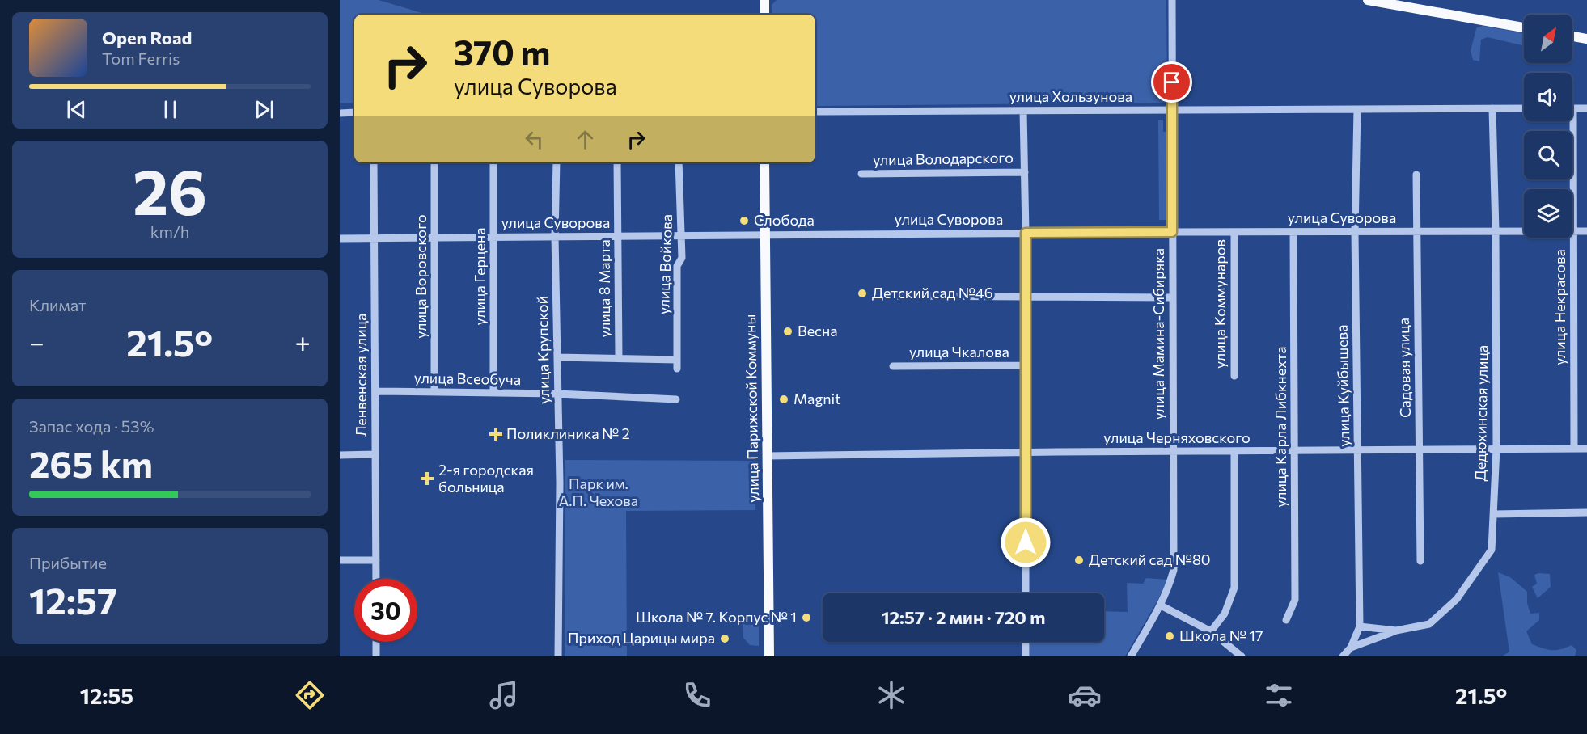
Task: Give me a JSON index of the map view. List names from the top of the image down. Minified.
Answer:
{"streets":{"main road":["улица Парижской Коммуны"],"street":["улица Хользунова","улица Володарского","улица Суворова","улица Войкова","улица Воровского","улица Герцена","улица 8 Марта","улица Коммунаров","улица Некрасова","улица Мамина-Сибиряка","улица Крупской","улица Чкалова","Садовая улица","Ленвенская улица","улица Всеобуча","улица Куйбышева","Дедюхинская улица","улица Карла Либкнехта","улица Черняховского"]},"crossings":[["улица Хользунова","улица Мамина-Сибиряка"],["улица Хользунова","улица Куйбышева"],["улица Хользунова","Дедюхинская улица"],["улица Суворова","улица Войкова"],["улица Суворова","улица Воровского"],["улица Суворова","улица Герцена"],["улица Суворова","улица 8 Марта"],["улица Суворова","улица Коммунаров"],["улица Суворова","улица Некрасова"],["улица Суворова","улица Мамина-Сибиряка"],["улица Суворова","улица Крупской"],["улица Суворова","Садовая улица"],["улица Суворова","Ленвенская улица"],["улица Суворова","улица Куйбышева"],["улица Суворова","улица Парижской Коммуны"],["улица Суворова","Дедюхинская улица"],["улица Суворова","улица Карла Либкнехта"],["улица Воровского","улица Всеобуча"],["улица Герцена","улица Всеобуча"],["улица Некрасова","улица Черняховского"],["улица Мамина-Сибиряка","улица Черняховского"],["улица Крупской","улица Всеобуча"],["Садовая улица","улица Черняховского"],["Ленвенская улица","улица Всеобуча"],["улица Куйбышева","Дедюхинская улица"],["улица Куйбышева","улица Черняховского"],["улица Парижской Коммуны","улица Черняховского"],["Дедюхинская улица","улица Черняховского"],["улица Карла Либкнехта","улица Черняховского"]],"parks":["Парк им. А.П. Чехова"],"places":{"other":["Слобода","Детский сад №46","Весна","Magnit","Детский сад №80","Школа № 7. Корпус № 1","Школа № 17","Приход Царицы мира"],"health":["Поликлиника № 2","2-я городская больница"]},"north":"top right","page":{"turn":["370 m","улица Суворова"],"song":["Open Road","Tom Ferris"],"tile":[["26","km/h"],"Климат",["Запас хода · 53%","265 km"],["Прибытие","12:57"]],"heat":["−","21.5°","+"],"limit":"30","trip":"12:57 · 2 мин · 720 m","tabs":["12:55","21.5°"]}}
